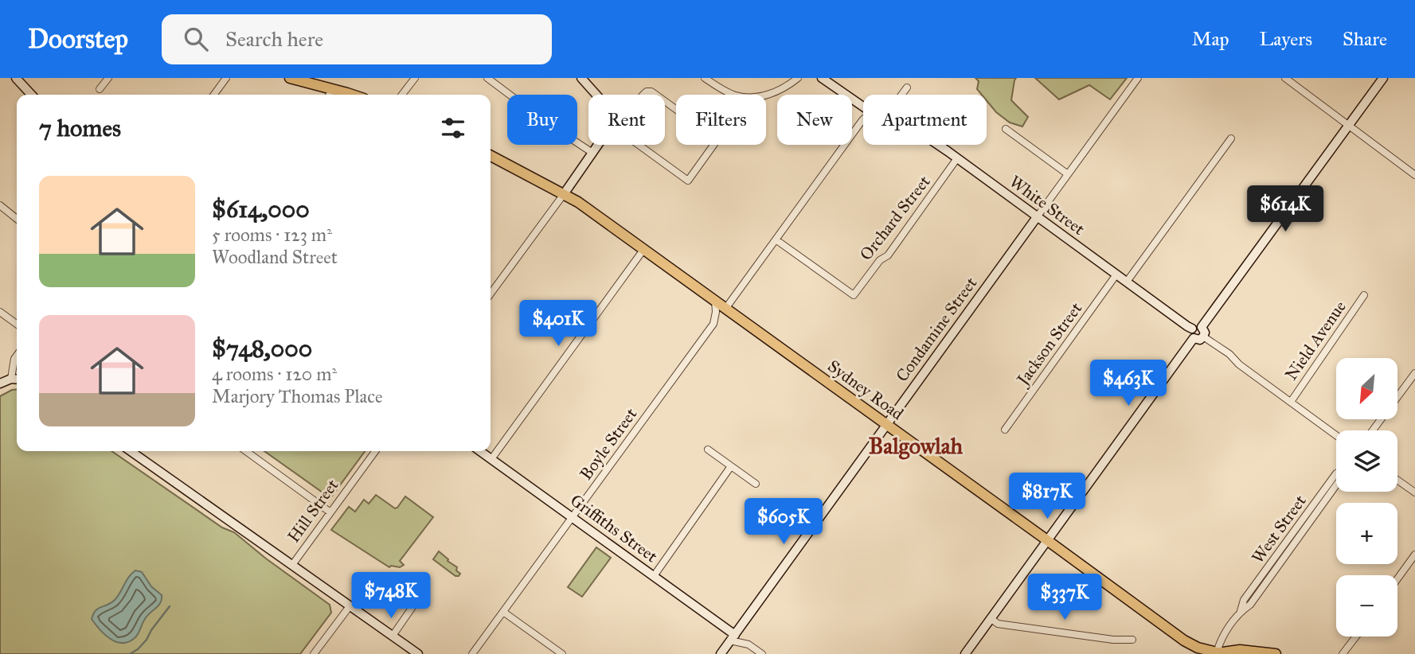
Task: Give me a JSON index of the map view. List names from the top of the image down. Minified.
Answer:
{"streets":{"main road":["Sydney Road"],"street":["White Street","Orchard Street","Condamine Street","Nield Avenue","Jackson Street","Boyle Street","Hill Street","Griffiths Street","West Street"]},"crossings":[["White Street","Orchard Street"],["White Street","Condamine Street"],["White Street","Jackson Street"],["Condamine Street","Sydney Road"],["Condamine Street","Griffiths Street"],["Sydney Road","Boyle Street"],["Sydney Road","West Street"],["Boyle Street","Griffiths Street"]],"districts":["Balgowlah"],"north":"bottom left","page":{"header":"Doorstep","search":"Search here","nav":["Map","Layers","Share"],"chip":["Buy","Rent","Filters","New","Apartment"],"heading":"7 homes","list":[{"name":"$614,000","note":"5 rooms · 123 m² · Woodland Street"},{"name":"$748,000","note":"4 rooms · 120 m² · Marjory Thomas Place"}],"price":["$614K","$401K","$463K","$817K","$605K","$748K","$337K"],"map_buttons":["+","−"]}}
